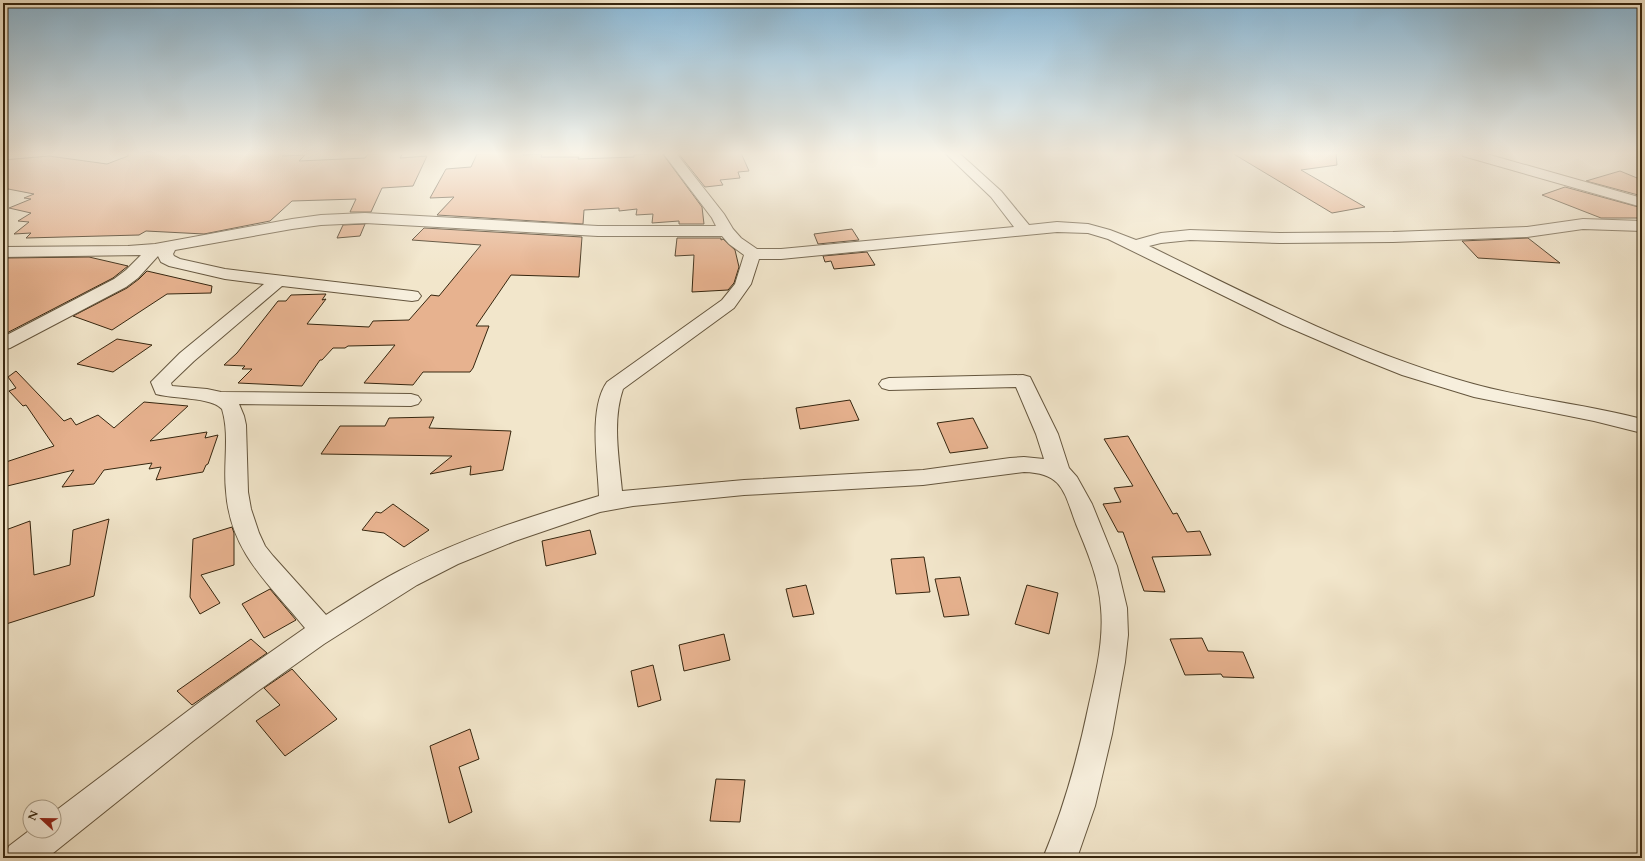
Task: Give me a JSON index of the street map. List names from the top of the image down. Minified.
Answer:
{"north":"left"}
